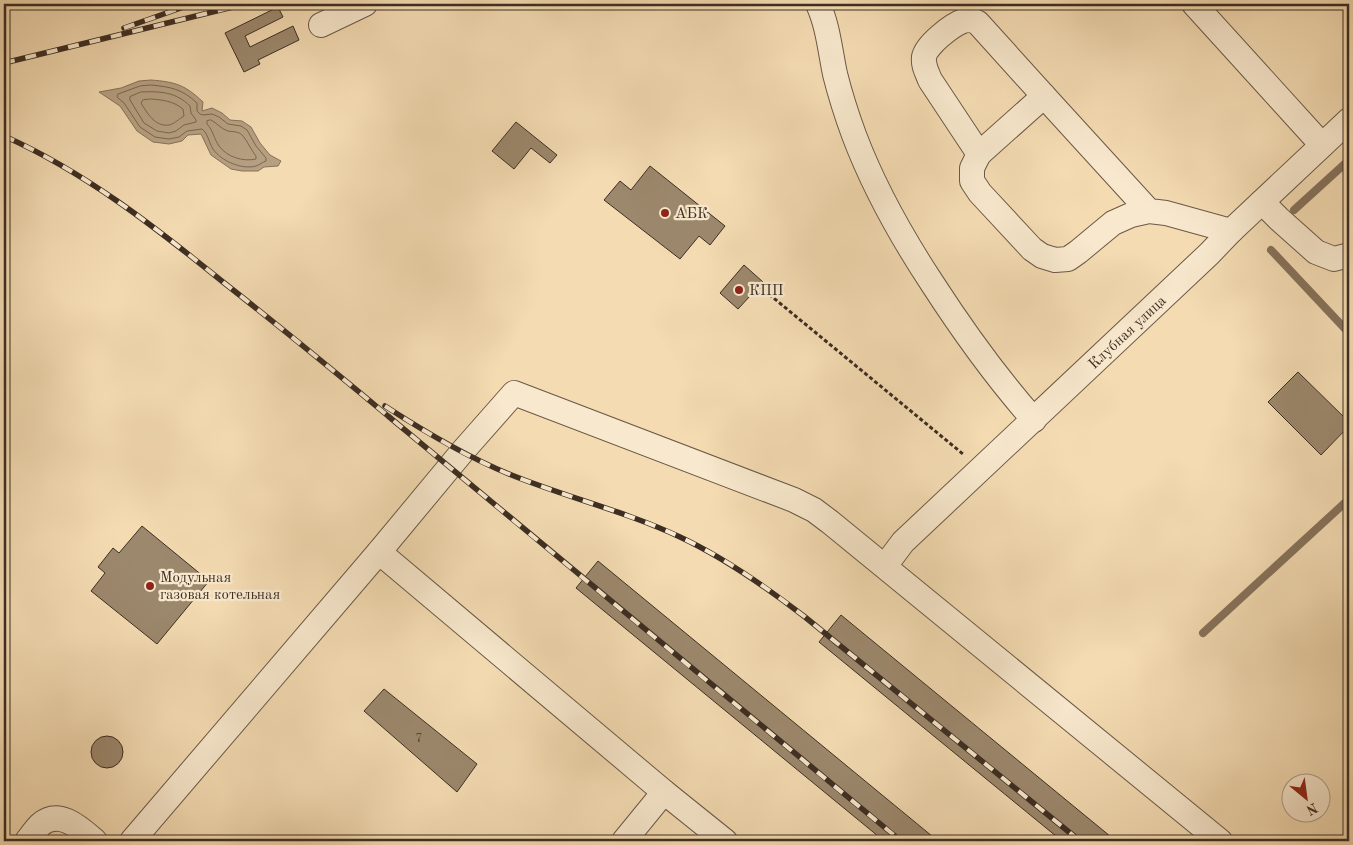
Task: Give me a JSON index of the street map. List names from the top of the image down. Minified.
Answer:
{"streets":{"street":["Клубная улица"]},"places":["АБК","КПП","Модульная газовая котельная"],"house_numbers":["7"],"north":"bottom right"}
